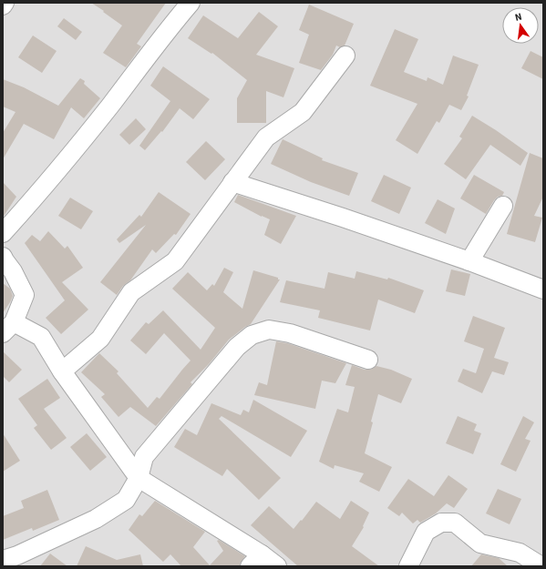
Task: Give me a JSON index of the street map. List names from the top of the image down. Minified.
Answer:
{"north":"top"}
